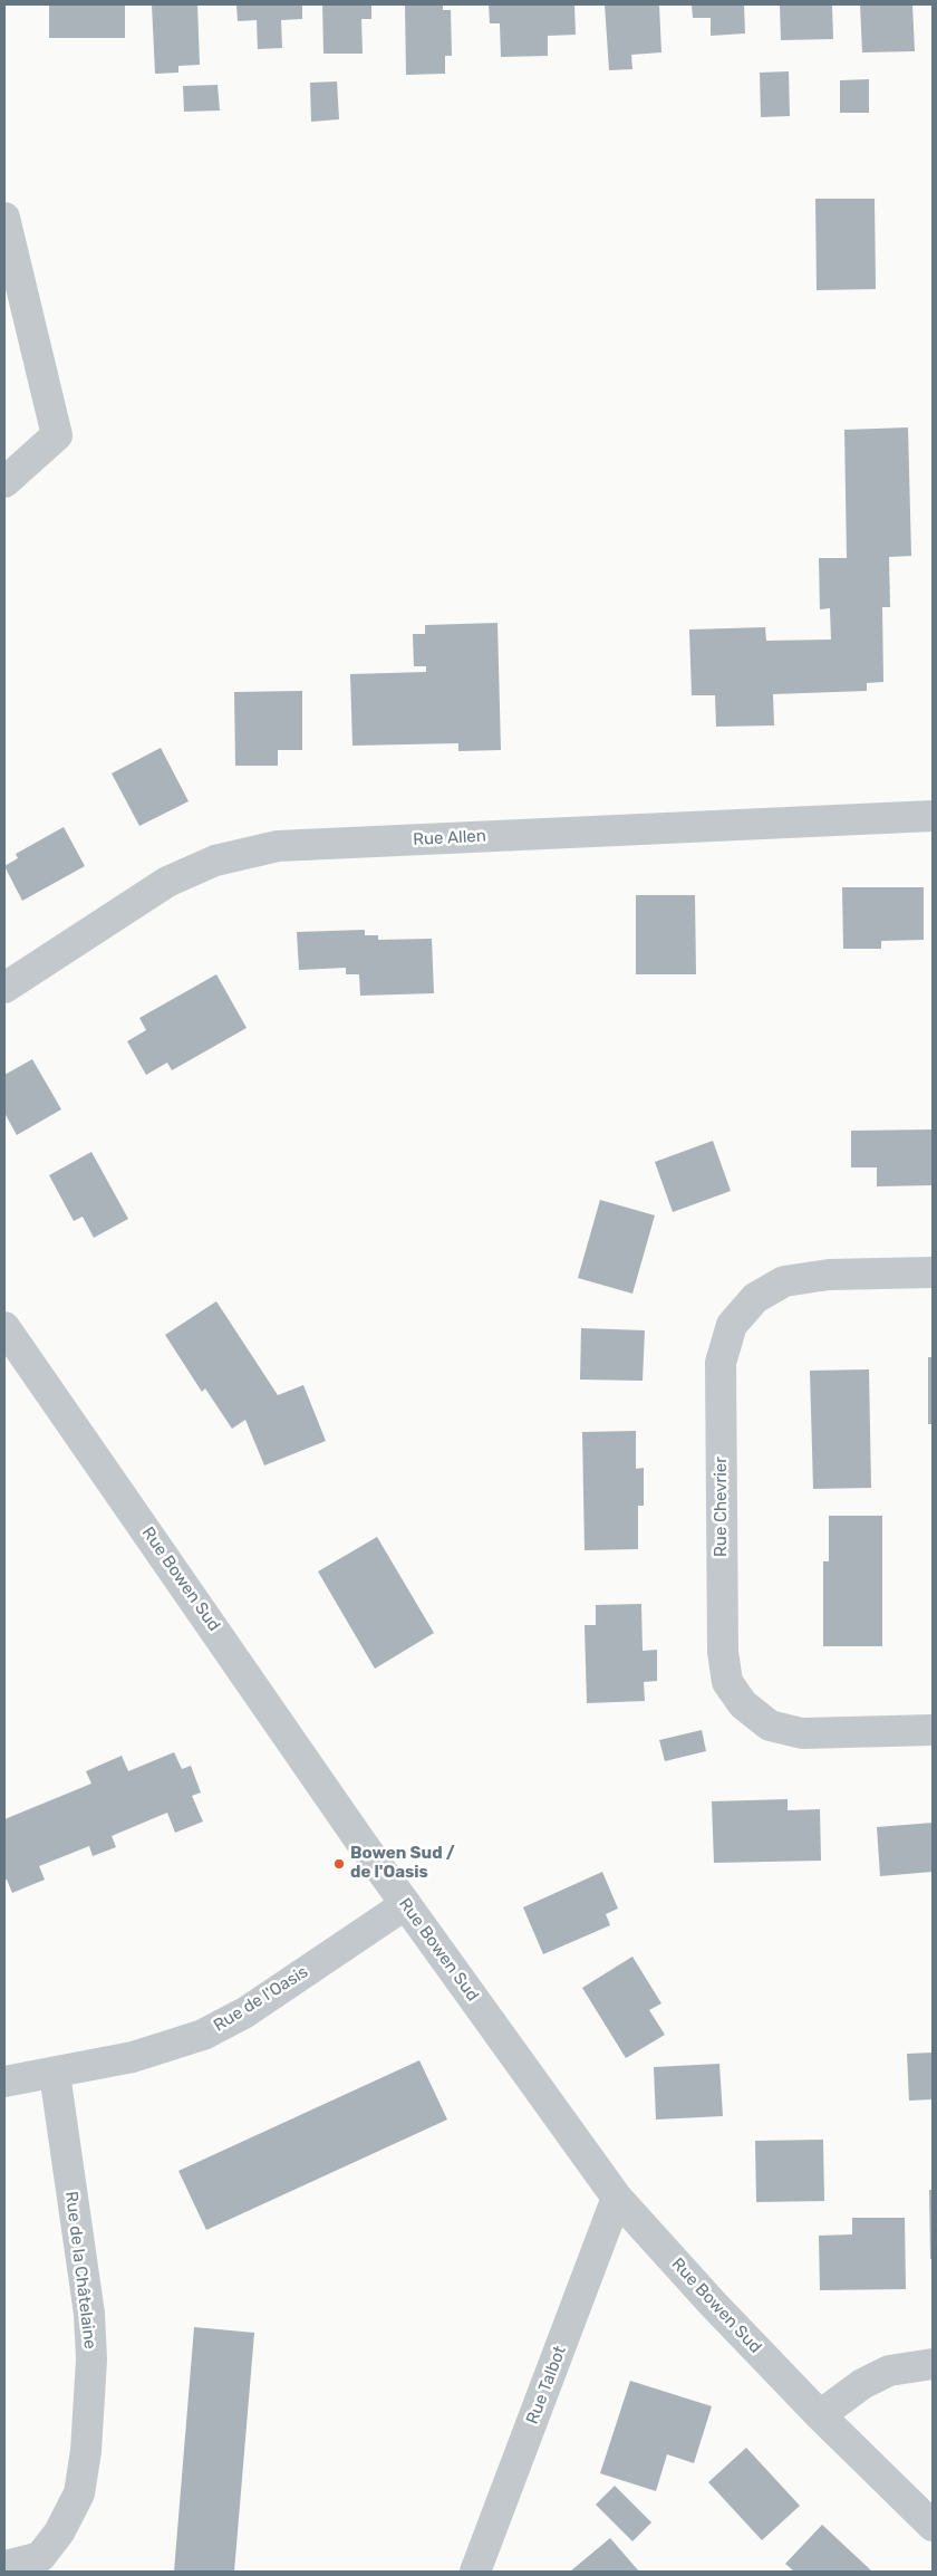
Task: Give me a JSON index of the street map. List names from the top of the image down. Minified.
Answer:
{"streets":{"street":["Rue Allen","Rue Chevrier","Rue Bowen Sud","Rue de l'Oasis","Rue de la Châtelaine","Rue Talbot"]},"crossings":[["Rue Bowen Sud","Rue de l'Oasis"],["Rue Bowen Sud","Rue Talbot"],["Rue de l'Oasis","Rue de la Châtelaine"]],"places":["Bowen Sud / de l'Oasis"]}
